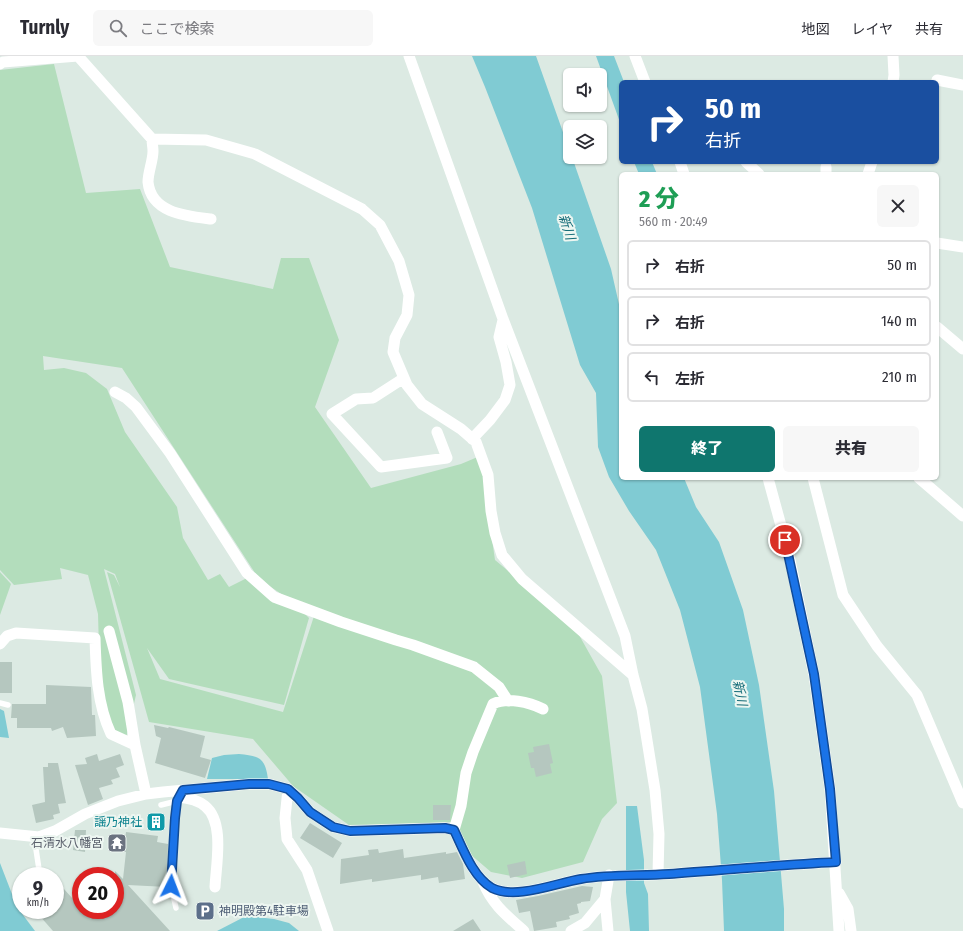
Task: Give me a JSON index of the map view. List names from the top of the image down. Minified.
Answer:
{"water":["新川"],"places":{"building":["謡乃神社"],"temple":["石清水八幡宮"],"parking":["神明殿第4駐車場"]},"page":{"header":"Turnly","search":"ここで検索","nav":["地図","レイヤ","共有"],"turn":["50 m","右折"],"heading":["2 分","560 m · 20:49"],"list":[{"name":"右折","value":"50 m"},{"name":"右折","value":"140 m"},{"name":"左折","value":"210 m"}],"buttons":["終了","共有"],"speed":"9 km/h","limit":"20"}}
